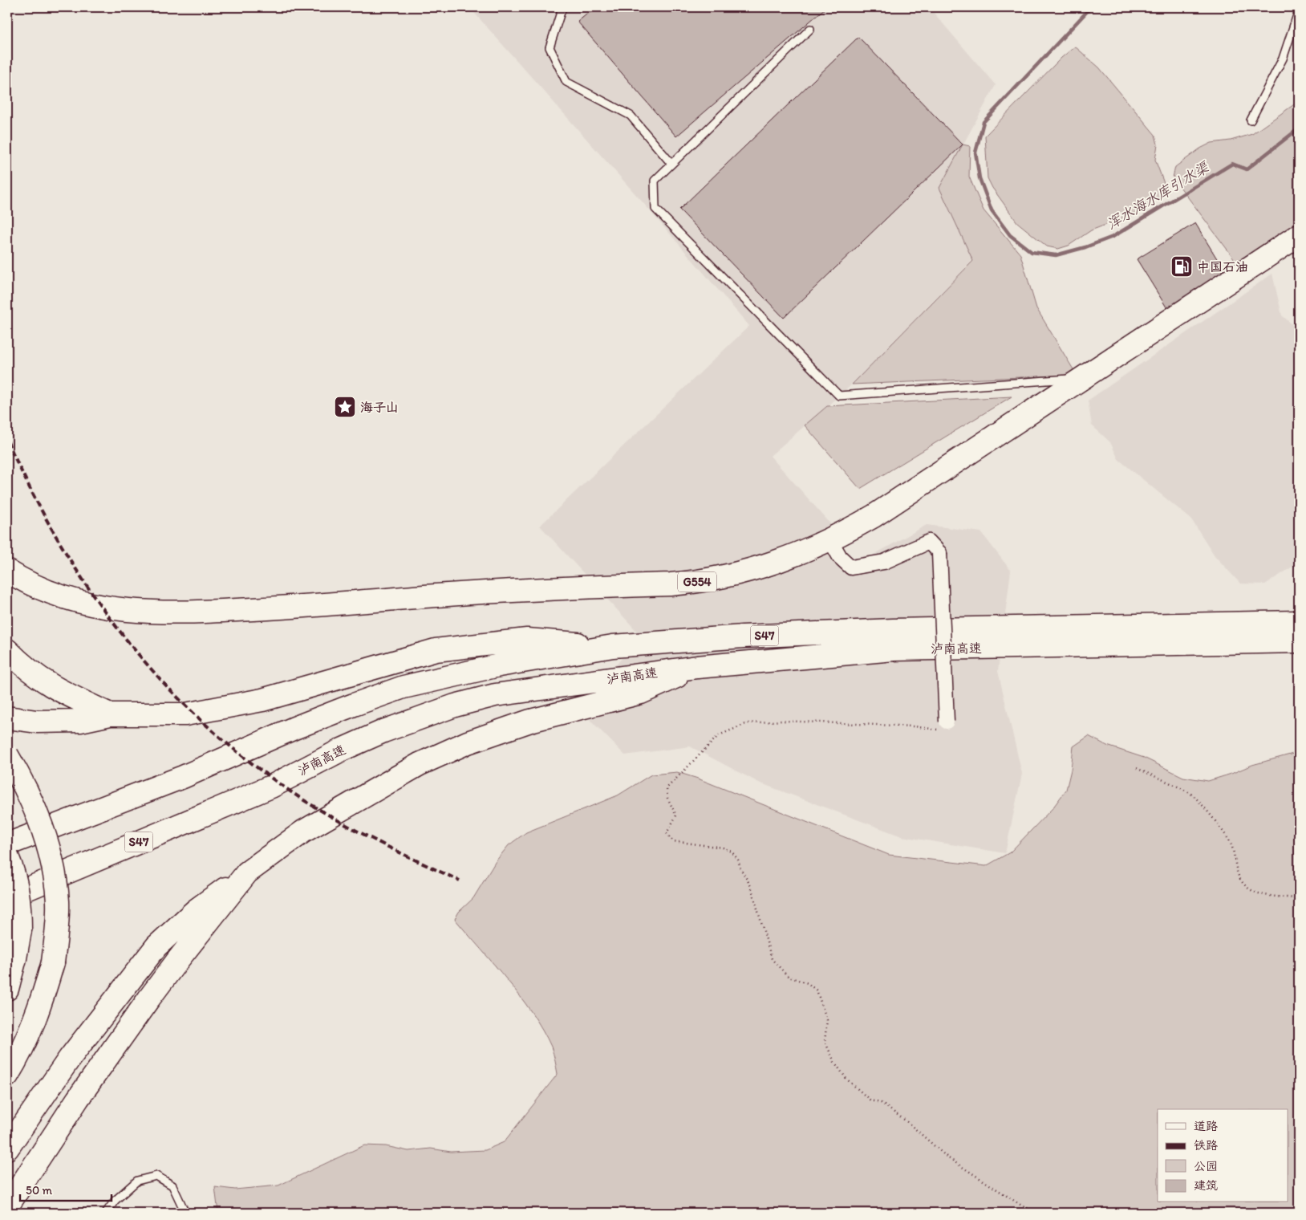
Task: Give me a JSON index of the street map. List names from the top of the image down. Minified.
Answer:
{"streets":{"highway":["G554","S47","泸南高速"]},"water":["浑水海水库引水渠"],"places":{"fuel station":["中国石油"],"place":["海子山"]},"legend":["道路","铁路","公园","建筑"],"scale_bar":"50 m"}
